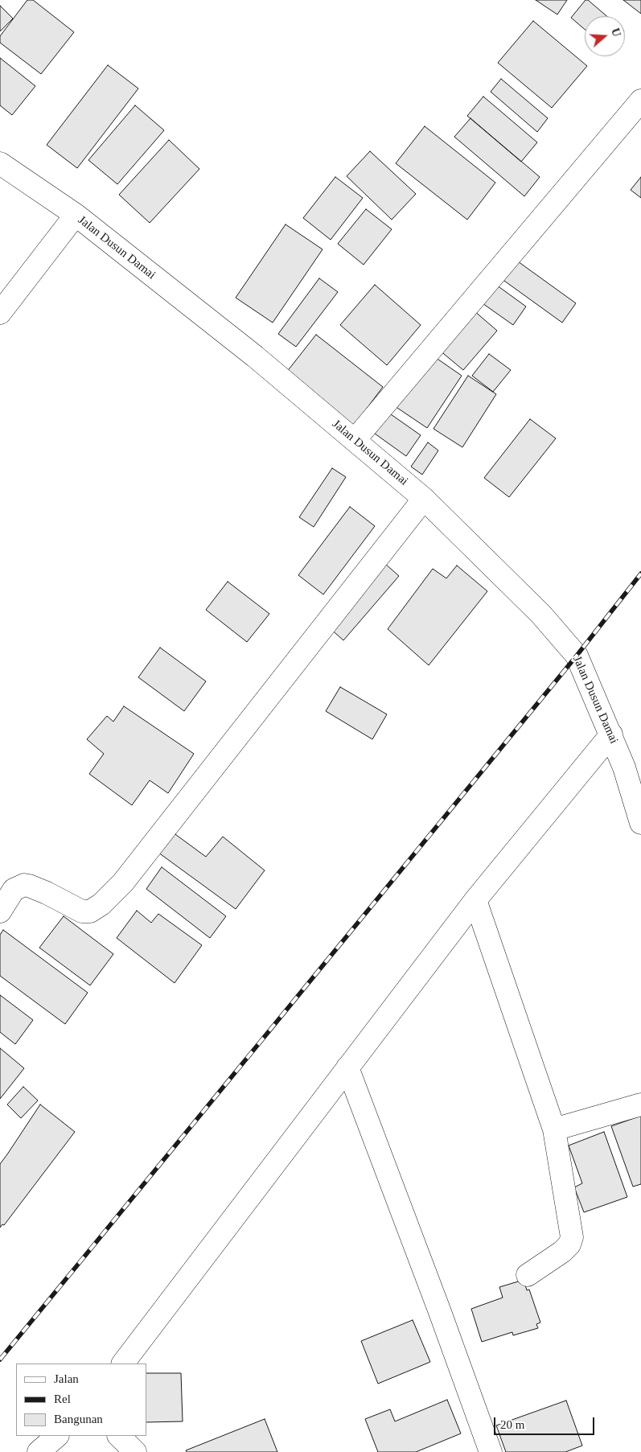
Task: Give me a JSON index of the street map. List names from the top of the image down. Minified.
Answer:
{"streets":{"street":["Jalan Dusun Damai"]},"legend":["Jalan","Rel","Bangunan"],"scale_bar":"20 m","north":"right"}
